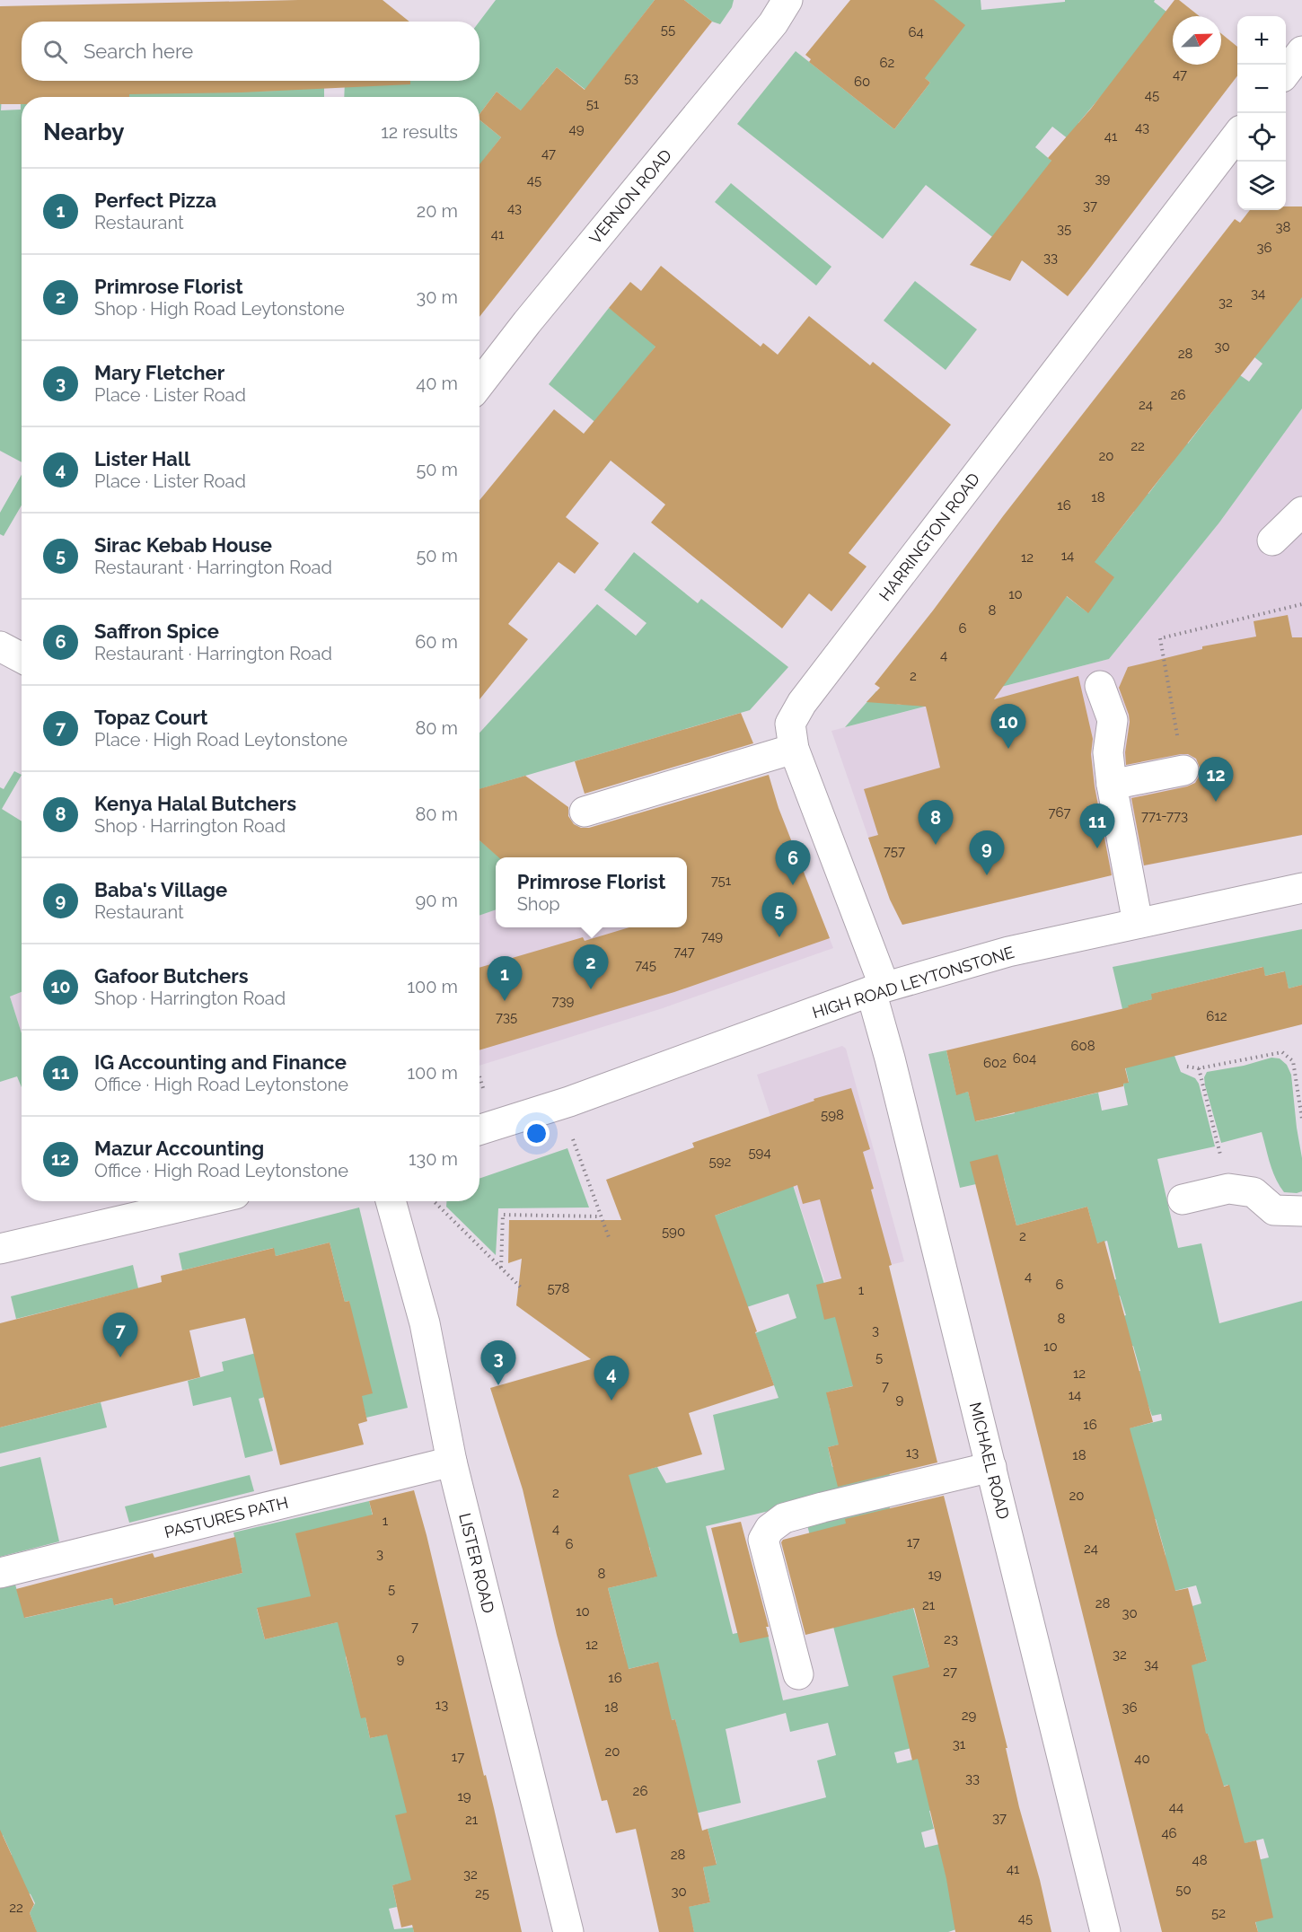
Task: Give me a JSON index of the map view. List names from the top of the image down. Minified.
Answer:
{"streets":{"street":["VERNON ROAD","HARRINGTON ROAD","HIGH ROAD LEYTONSTONE","MICHAEL ROAD","PASTURES PATH","LISTER ROAD"]},"crossings":[["HARRINGTON ROAD","HIGH ROAD LEYTONSTONE"],["HARRINGTON ROAD","MICHAEL ROAD"],["HIGH ROAD LEYTONSTONE","MICHAEL ROAD"],["PASTURES PATH","LISTER ROAD"]],"house_numbers":["55","64","62","47","53","60","45","51","43","49","41","47","39","45","37","43","38","35","41","36","33","34","32","30","28","26","24","22","20","18","16","14","12","10","8","6","4","2","767","771-773","757","751","749","747","745","739","612","735","608","604","602","598","594","592","590","2","4","6","578","1","8","3","10","5","12","7","14","9","16","13","18","2","20","1","4","17","6","24","3","8","19","5","28","21","10","30","7","23","12","32","9","34","27","16","13","18","36","29","31","20","17","40","33","26","19","44","37","21","46","28","48","41","32","50","30","25","22","52","45"],"north":"top right","page":{"map_buttons":["+","−"],"search":"Search here","heading":["Nearby","12 results"],"list":[{"mark":"1","name":"Perfect Pizza","note":"Restaurant","value":"20 m"},{"mark":"2","name":"Primrose Florist","note":"Shop · High Road Leytonstone","value":"30 m"},{"mark":"3","name":"Mary Fletcher","note":"Place · Lister Road","value":"40 m"},{"mark":"4","name":"Lister Hall","note":"Place · Lister Road","value":"50 m"},{"mark":"5","name":"Sirac Kebab House","note":"Restaurant · Harrington Road","value":"50 m"},{"mark":"6","name":"Saffron Spice","note":"Restaurant · Harrington Road","value":"60 m"},{"mark":"7","name":"Topaz Court","note":"Place · High Road Leytonstone","value":"80 m"},{"mark":"8","name":"Kenya Halal Butchers","note":"Shop · Harrington Road","value":"80 m"},{"mark":"9","name":"Baba's Village","note":"Restaurant","value":"90 m"},{"mark":"10","name":"Gafoor Butchers","note":"Shop · Harrington Road","value":"100 m"},{"mark":"11","name":"IG Accounting and Finance","note":"Office · High Road Leytonstone","value":"100 m"},{"mark":"12","name":"Mazur Accounting","note":"Office · High Road Leytonstone","value":"130 m"}],"pins":["10","12","8","11","9","6","5","2","1","7","3","4"],"popup":["Primrose Florist","Shop"]}}
